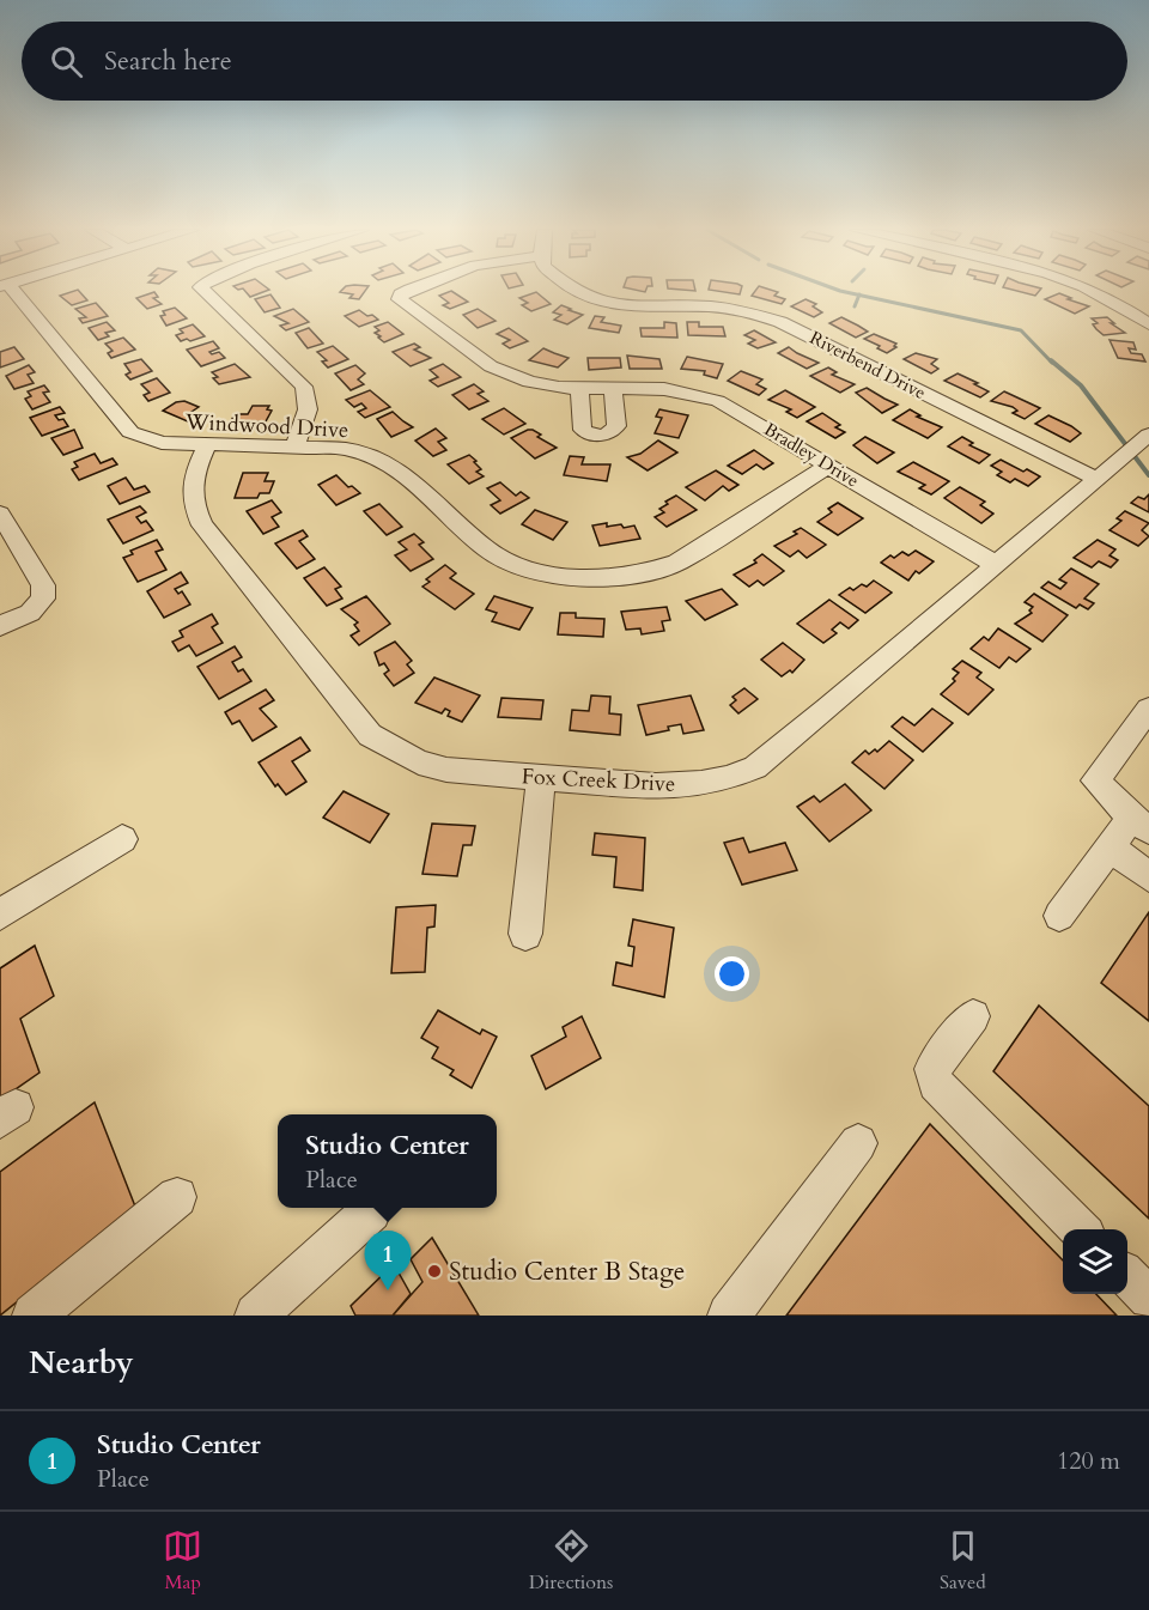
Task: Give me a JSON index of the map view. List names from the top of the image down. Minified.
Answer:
{"streets":{"street":["Riverbend Drive","Windwood Drive","Bradley Drive","Fox Creek Drive"]},"crossings":[["Riverbend Drive","Fox Creek Drive"],["Windwood Drive","Bradley Drive"],["Windwood Drive","Fox Creek Drive"],["Bradley Drive","Fox Creek Drive"]],"places":["Studio Center B Stage"],"page":{"search":"Search here","popup":["Studio Center","Place"],"pins":"1","heading":"Nearby","list":[{"mark":"1","name":"Studio Center","note":"Place","value":"120 m"}],"nav":["Map","Directions","Saved"]}}
